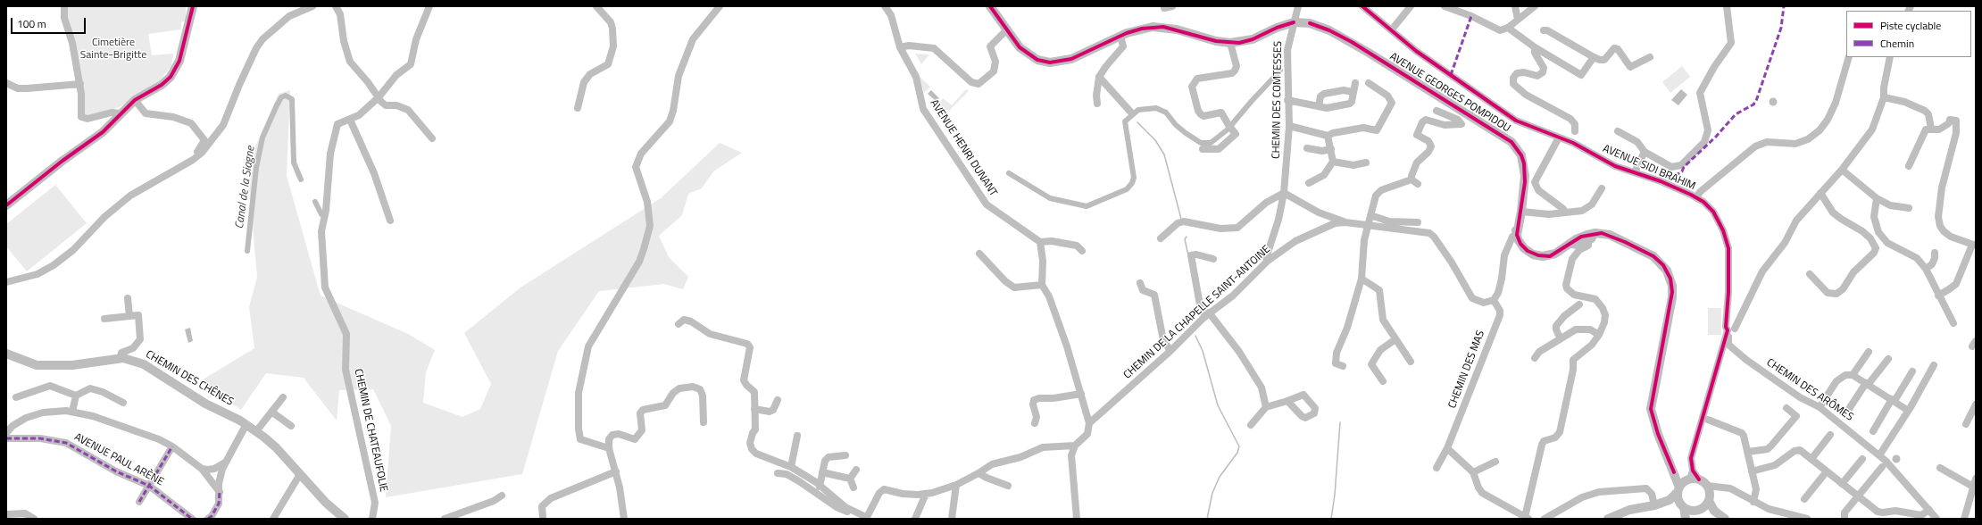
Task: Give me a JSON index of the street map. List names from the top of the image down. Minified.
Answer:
{"streets":{"main road":["AVENUE GEORGES POMPIDOU","CHEMIN DES CHÊNES"],"street":["CHEMIN DES COMTESSES","AVENUE HENRI DUNANT","AVENUE SIDI BRAHIM","CHEMIN DE LA CHAPELLE SAINT-ANTOINE","CHEMIN DES MAS","CHEMIN DES ARÔMES","CHEMIN DE CHATEAUFOLIE","AVENUE PAUL ARÈNE"]},"crossings":[["AVENUE GEORGES POMPIDOU","CHEMIN DES COMTESSES"],["CHEMIN DES COMTESSES","CHEMIN DE LA CHAPELLE SAINT-ANTOINE"],["CHEMIN DE LA CHAPELLE SAINT-ANTOINE","CHEMIN DES MAS"]],"water":["Canal de la Siagne"],"parks":["Cimetière Sainte-Brigitte"],"legend":["Piste cyclable","Chemin"],"scale_bar":"100 m"}
